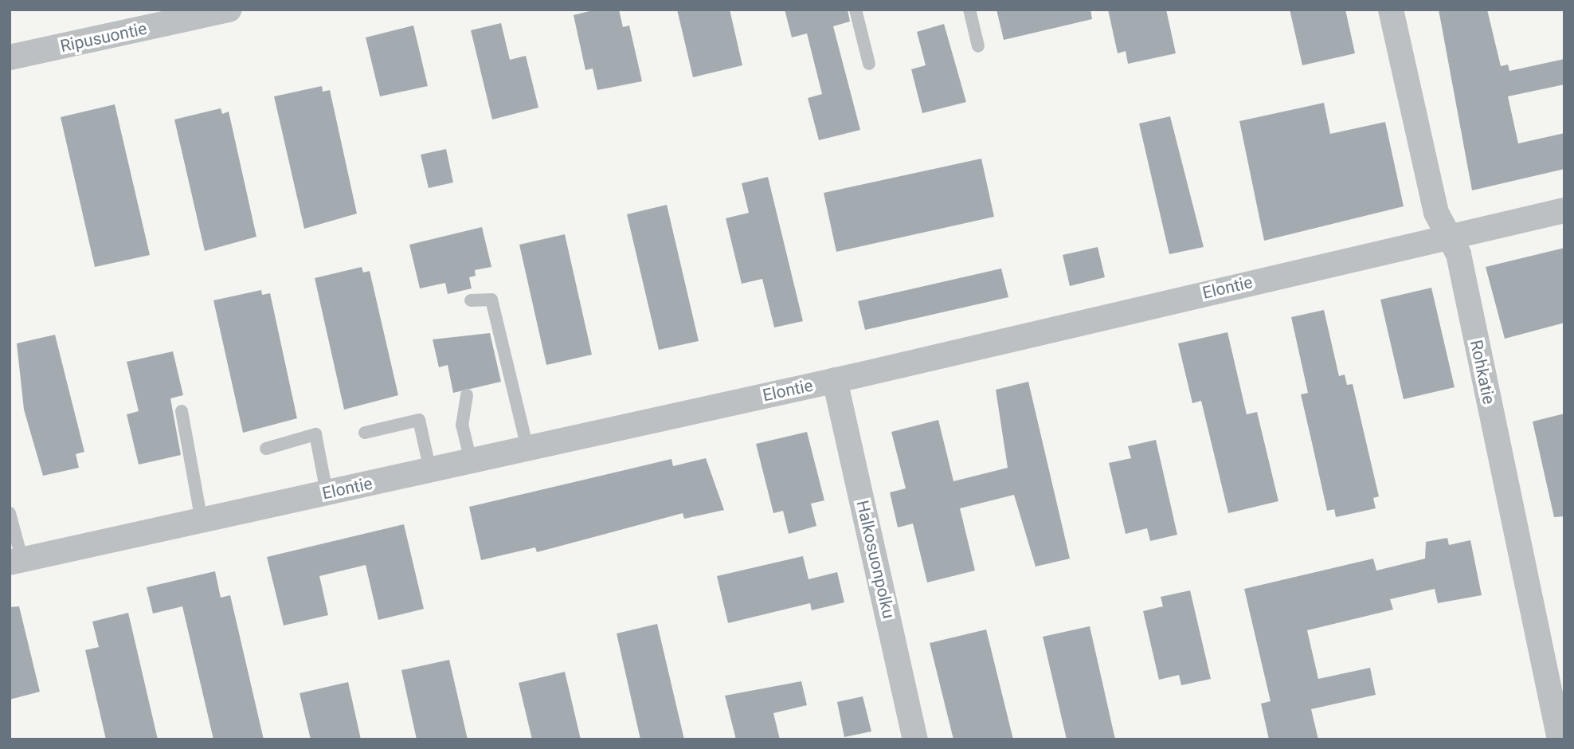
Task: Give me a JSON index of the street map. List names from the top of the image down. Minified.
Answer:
{"streets":{"street":["Ripusuontie","Elontie","Rohkatie","Halkosuonpolku"]},"crossings":[["Elontie","Rohkatie"],["Elontie","Halkosuonpolku"]]}
